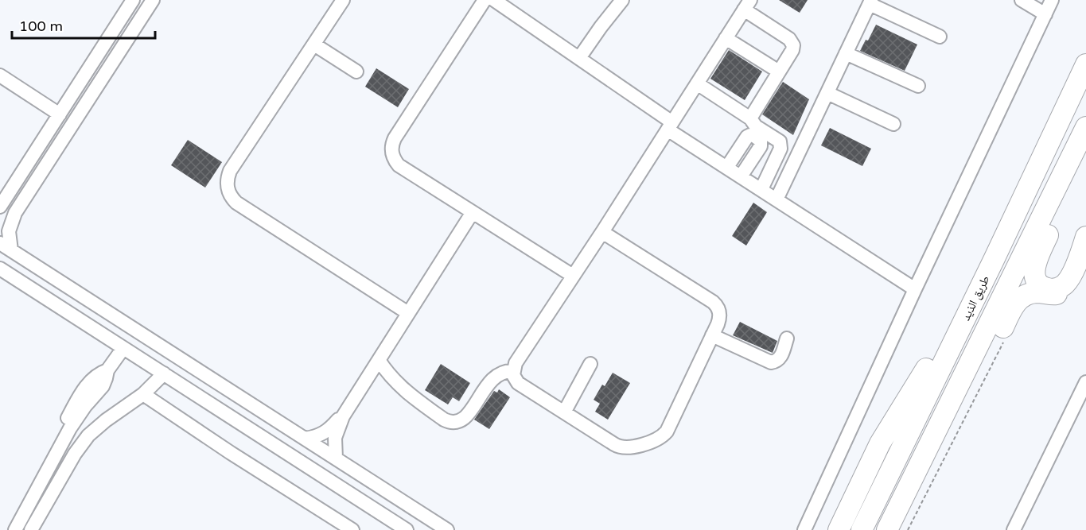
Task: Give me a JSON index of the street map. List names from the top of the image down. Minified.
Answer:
{"streets":{"highway":["طريق الذيد"]},"scale_bar":"100 m"}
